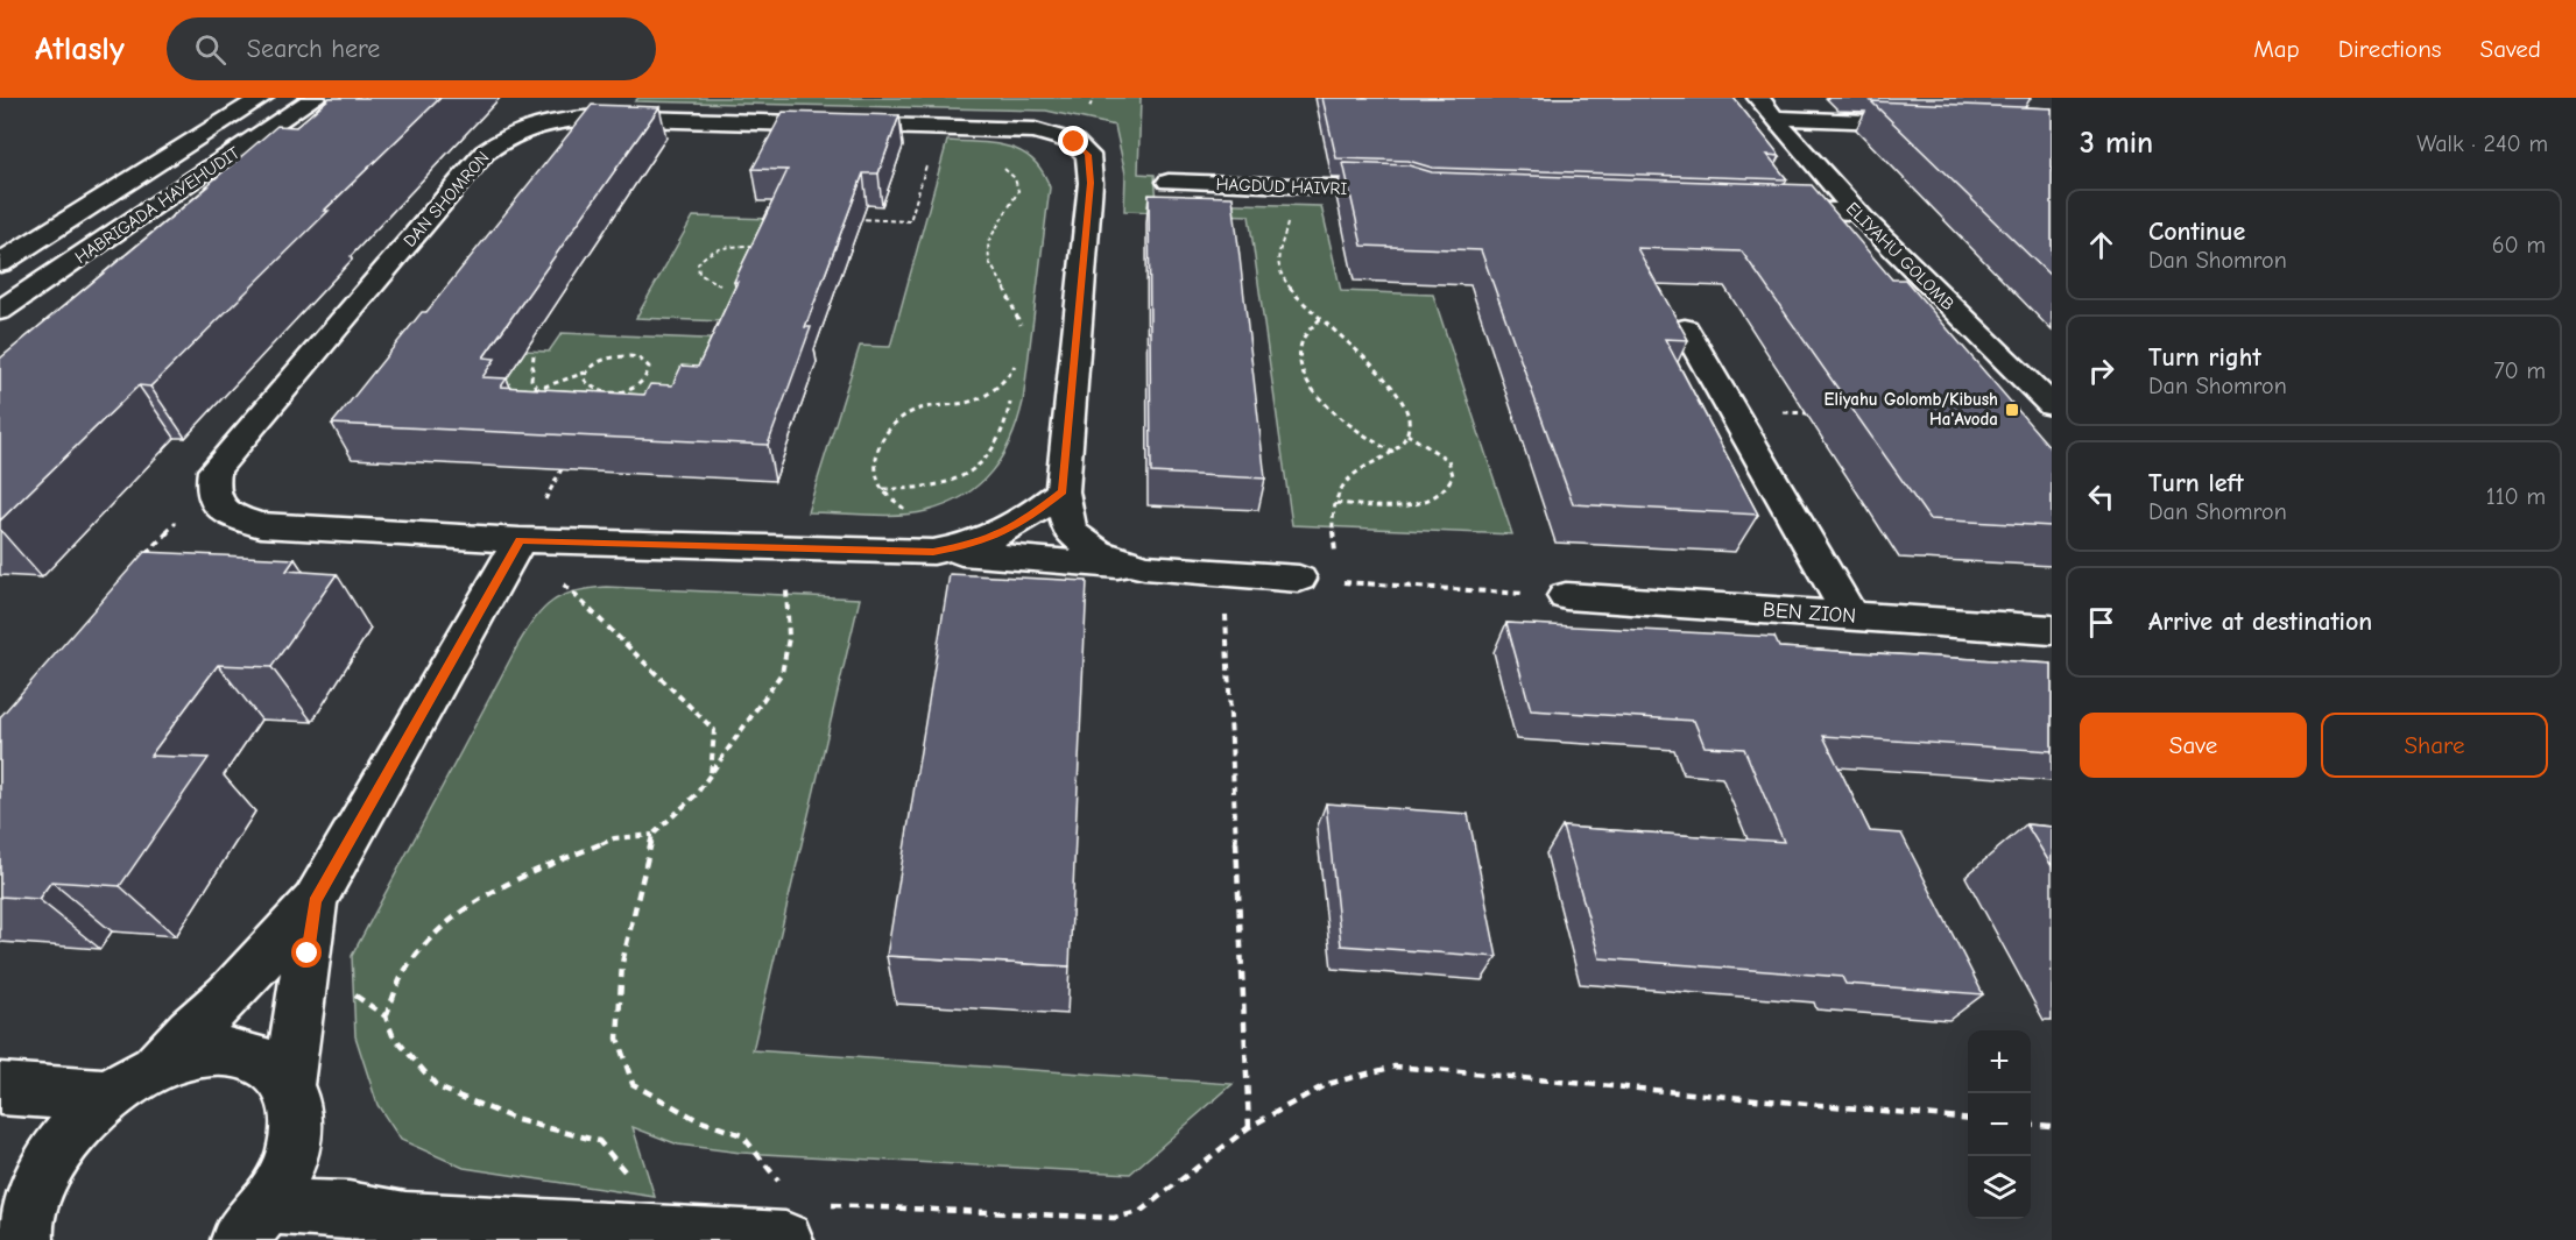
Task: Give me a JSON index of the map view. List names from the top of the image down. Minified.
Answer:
{"streets":{"street":["HAGDUD HAIVRI","DAN SHOMRON","HABRIGADA HAYEHUDIT","ELIYAHU GOLOMB","BEN ZION"]},"places":{"transit":["Eliyahu Golomb/Kibush Ha'Avoda"]},"page":{"header":"Atlasly","search":"Search here","nav":["Map","Directions","Saved"],"heading":["3 min","Walk · 240 m"],"list":[["Continue","Dan Shomron","60 m"],["Turn right","Dan Shomron","70 m"],["Turn left","Dan Shomron","110 m"],"Arrive at destination"],"buttons":["Save","Share"],"map_buttons":["+","−"]}}
